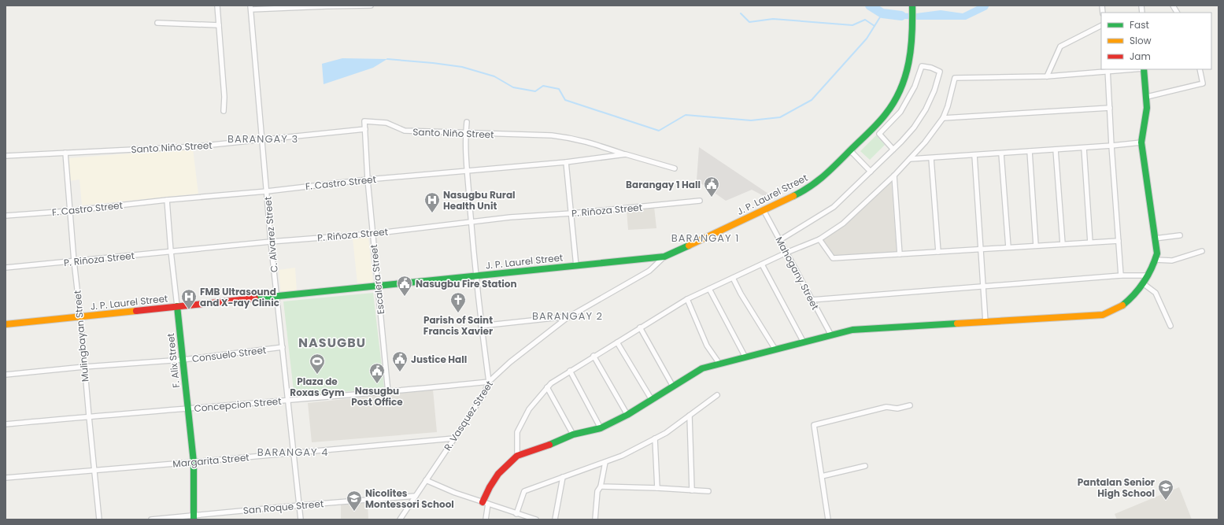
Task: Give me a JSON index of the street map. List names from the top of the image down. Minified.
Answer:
{"streets":{"main road":["J. P. Laurel Street","F. Alix Street"],"street":["Santo Niño Street","F. Castro Street","P. Riñoza Street","C. Alvarez Street","Mahogany Street","Escalera Street","Mulingbayan Street","Consuelo Street","Concepcion Street","R. Vasquez Street","Margarita Street","San Roque Street"]},"crossings":[["Santo Niño Street","F. Castro Street"],["Santo Niño Street","C. Alvarez Street"],["Santo Niño Street","Escalera Street"],["Santo Niño Street","Mulingbayan Street"],["F. Castro Street","C. Alvarez Street"],["F. Castro Street","Escalera Street"],["F. Castro Street","Mulingbayan Street"],["F. Castro Street","F. Alix Street"],["J. P. Laurel Street","C. Alvarez Street"],["J. P. Laurel Street","Mahogany Street"],["J. P. Laurel Street","Escalera Street"],["J. P. Laurel Street","Mulingbayan Street"],["J. P. Laurel Street","F. Alix Street"],["J. P. Laurel Street","R. Vasquez Street"],["P. Riñoza Street","C. Alvarez Street"],["P. Riñoza Street","Escalera Street"],["P. Riñoza Street","Mulingbayan Street"],["P. Riñoza Street","F. Alix Street"],["C. Alvarez Street","Consuelo Street"],["C. Alvarez Street","Concepcion Street"],["C. Alvarez Street","Margarita Street"],["C. Alvarez Street","San Roque Street"],["Escalera Street","Concepcion Street"],["Mulingbayan Street","Consuelo Street"],["Mulingbayan Street","Concepcion Street"],["Mulingbayan Street","Margarita Street"],["Consuelo Street","F. Alix Street"],["F. Alix Street","Concepcion Street"],["F. Alix Street","Margarita Street"],["F. Alix Street","San Roque Street"],["Concepcion Street","R. Vasquez Street"],["R. Vasquez Street","Margarita Street"],["R. Vasquez Street","San Roque Street"]],"districts":["BARANGAY 3","BARANGAY 1","BARANGAY 2","NASUGBU","BARANGAY 4"],"places":{"public building":["Barangay 1 Hall","Nasugbu Fire Station","Justice Hall","Nasugbu Post Office"],"hospital":["Nasugbu Rural Health Unit","FMB Ultrasound and X-ray Clinic"],"church":["Parish of Saint Francis Xavier"],"sports":["Plaza de Roxas Gym"],"school or university":["Pantalan Senior High School","Nicolites Montessori School"]},"legend":["Fast","Slow","Jam"]}
